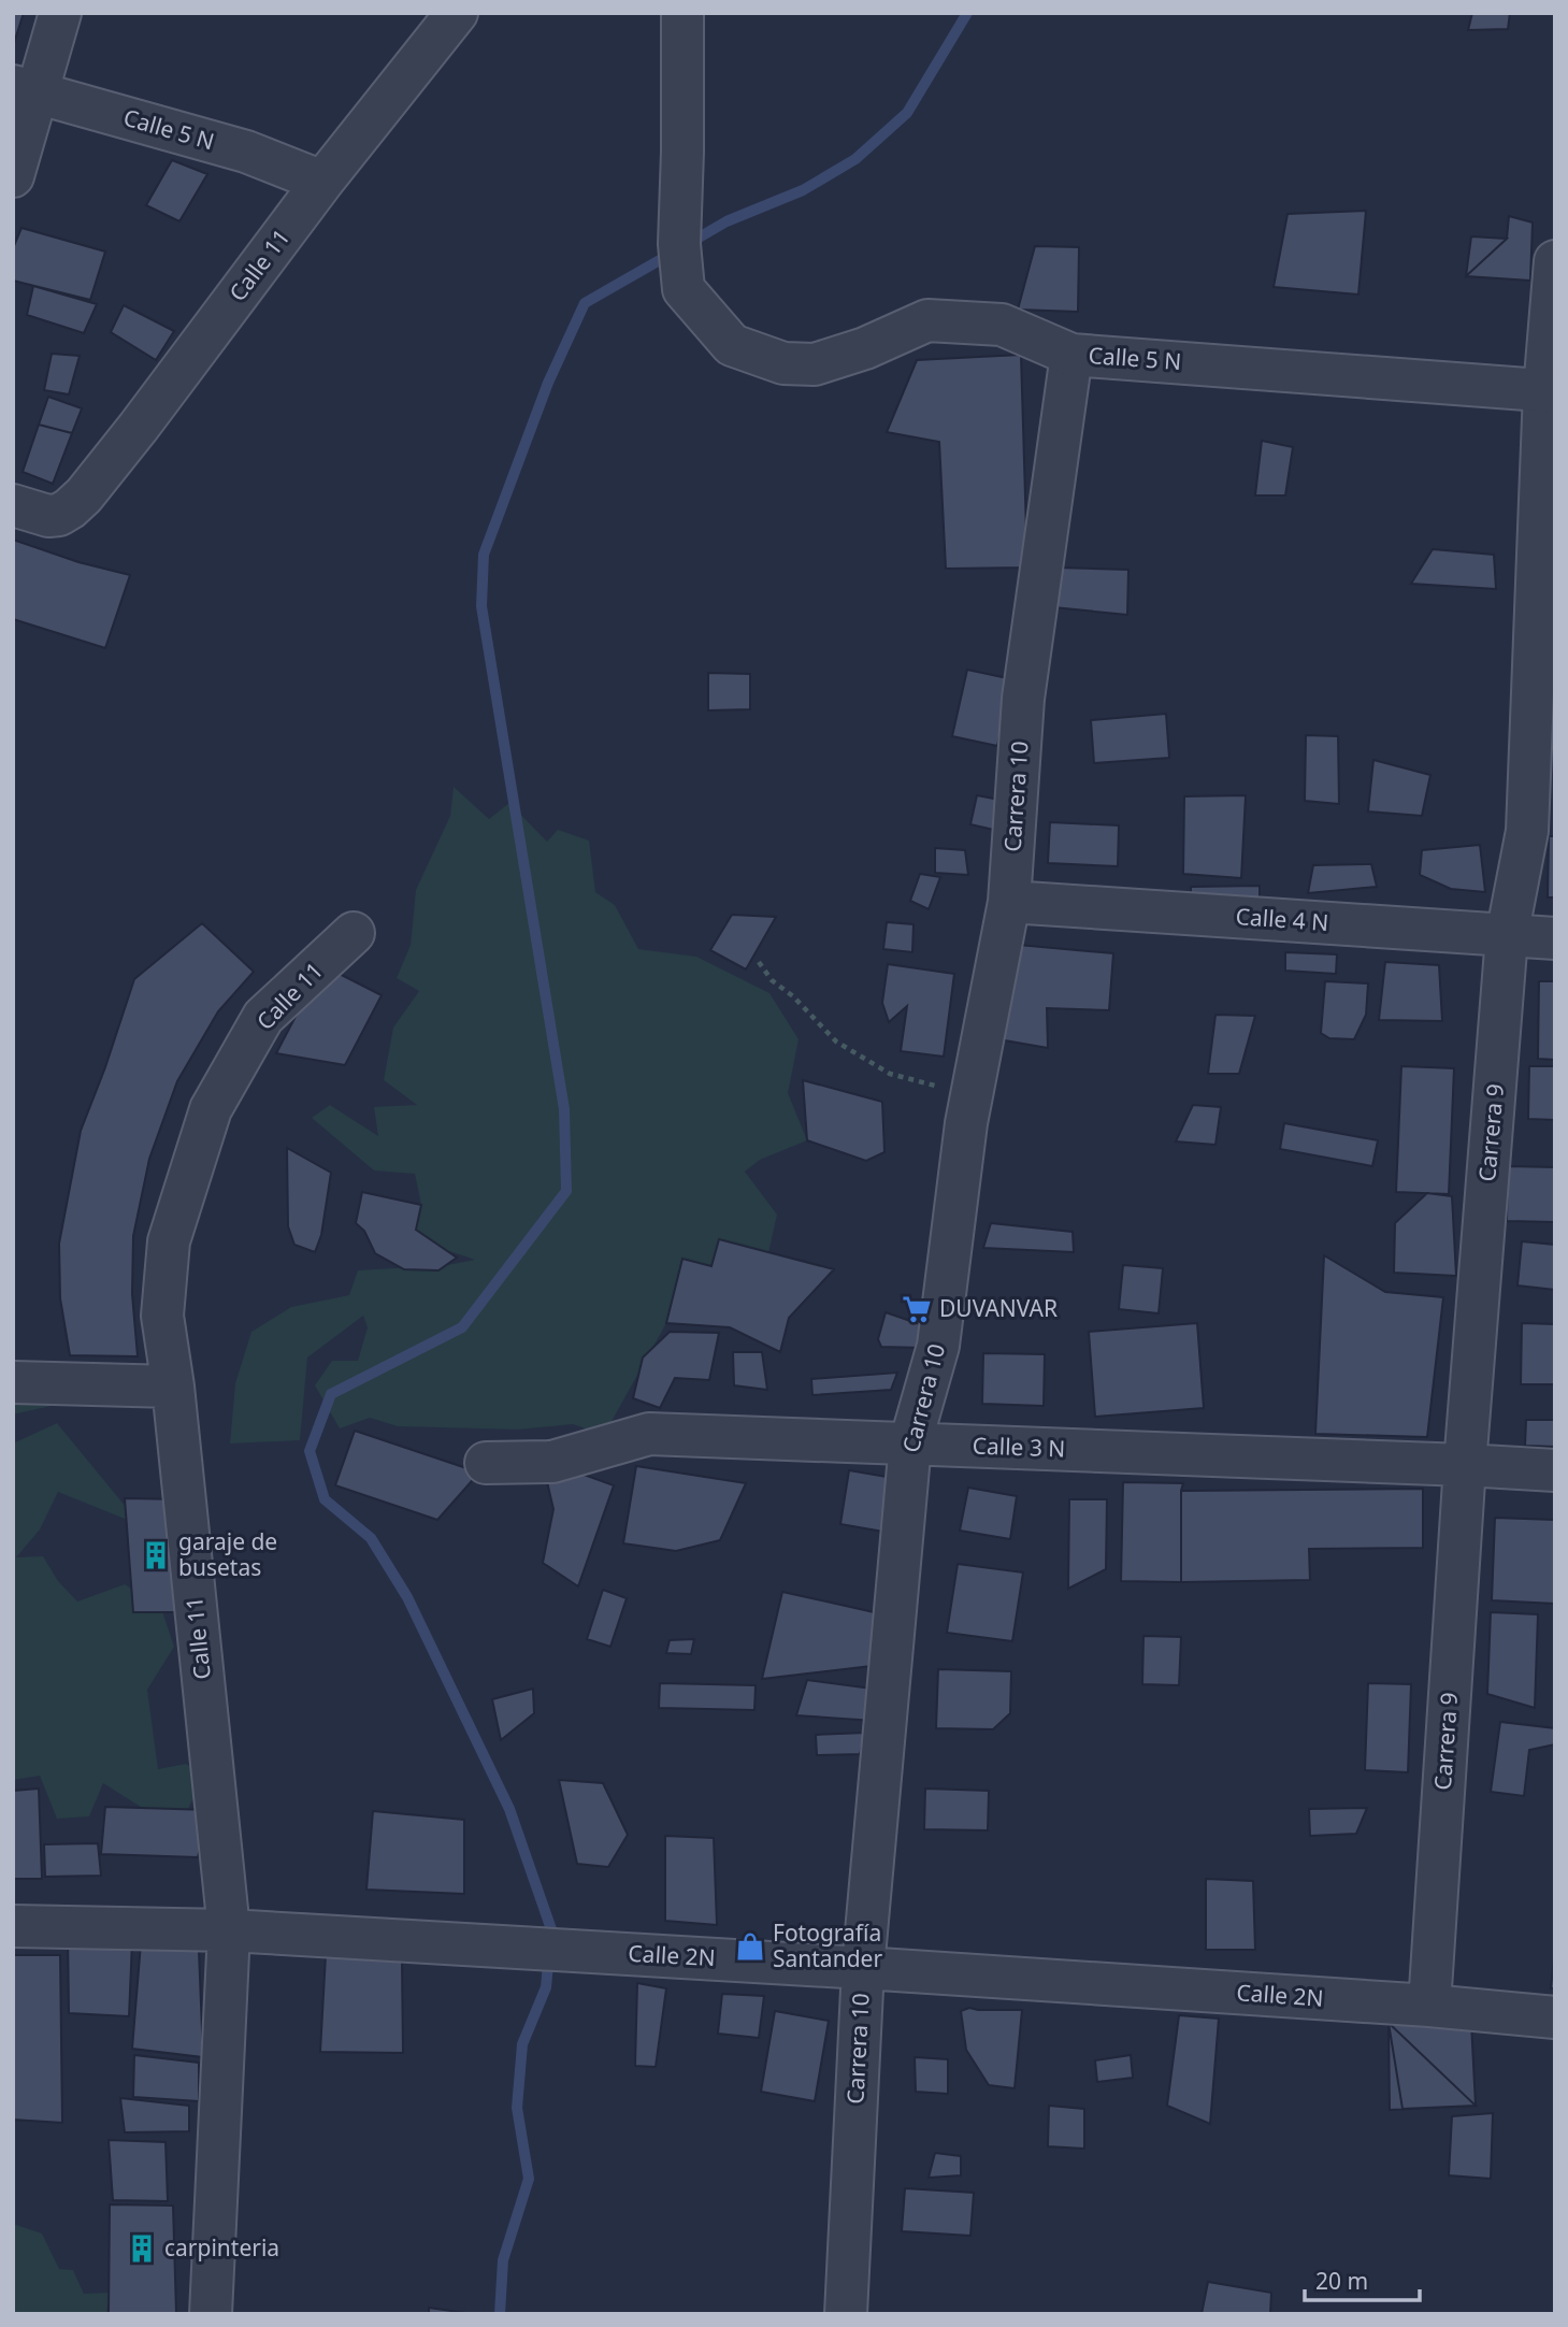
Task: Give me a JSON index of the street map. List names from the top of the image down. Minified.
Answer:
{"streets":{"street":["Calle 5 N","Calle 11","Carrera 10","Calle 4 N","Carrera 9","Calle 3 N","Calle 2N"]},"crossings":[["Calle 5 N","Calle 11"],["Calle 5 N","Carrera 10"],["Calle 5 N","Carrera 9"],["Calle 11","Calle 2N"],["Carrera 10","Calle 4 N"],["Carrera 10","Calle 3 N"],["Carrera 10","Calle 2N"],["Calle 4 N","Carrera 9"],["Carrera 9","Calle 3 N"],["Carrera 9","Calle 2N"]],"places":{"supermarket":["DUVANVAR"],"building":["garaje de busetas","carpinteria"],"shop":["Fotografía Santander"]},"scale_bar":"20 m"}
